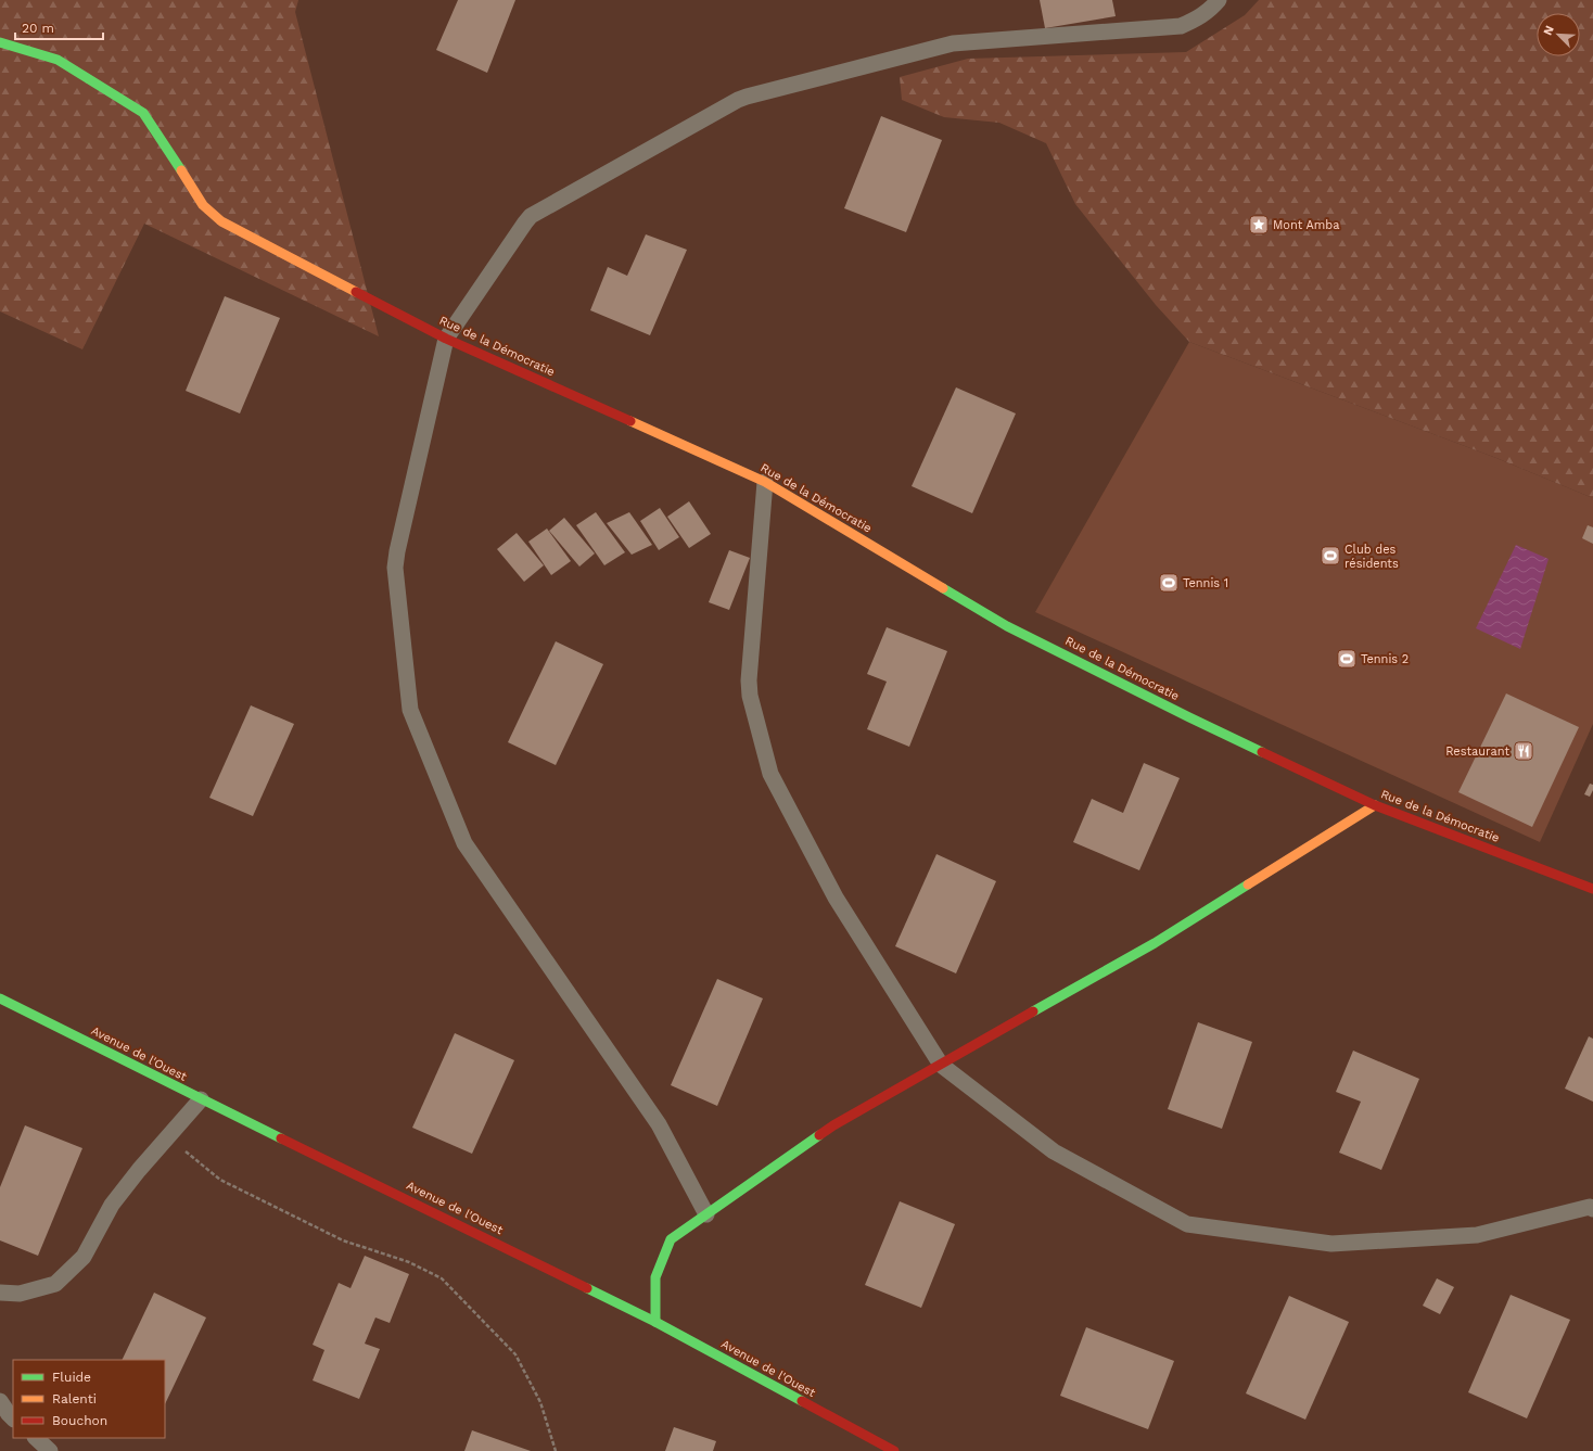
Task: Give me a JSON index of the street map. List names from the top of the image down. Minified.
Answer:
{"streets":{"street":["Rue de la Démocratie","Avenue de l'Ouest"]},"places":{"place":["Mont Amba"],"sports":["Club des résidents","Tennis 1","Tennis 2"],"restaurant":["Restaurant"]},"legend":["Fluide","Ralenti","Bouchon"],"scale_bar":"20 m","north":"top left"}
